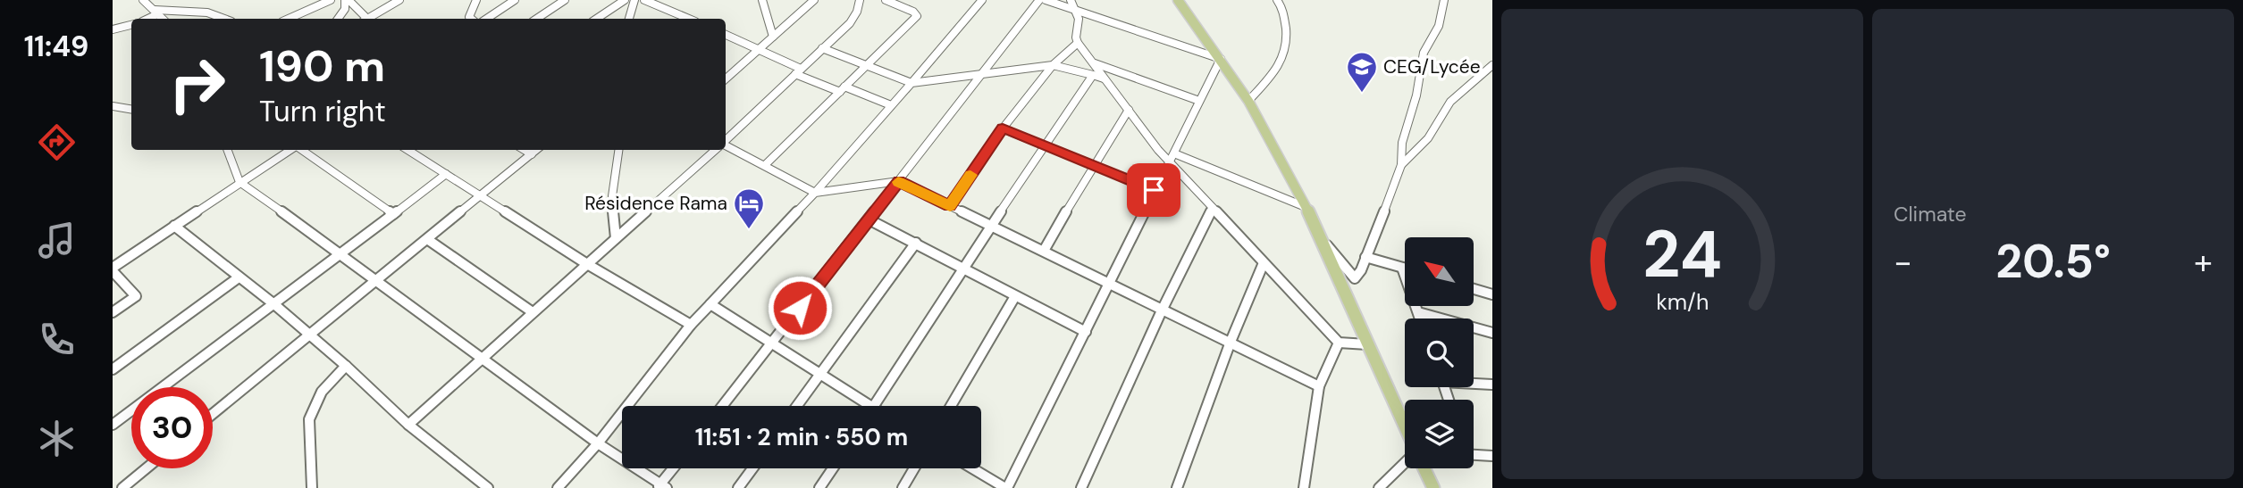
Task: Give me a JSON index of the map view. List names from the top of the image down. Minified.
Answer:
{"places":{"school or university":["CEG/Lycée"],"hotel":["Résidence Rama"]},"north":"top left","page":{"tabs":"11:49","tile":"Climate","turn":["190 m","Turn right"],"heat":["−","20.5°","+"],"limit":"30","trip":"11:51 · 2 min · 550 m","gauge":["24","km/h"]}}
